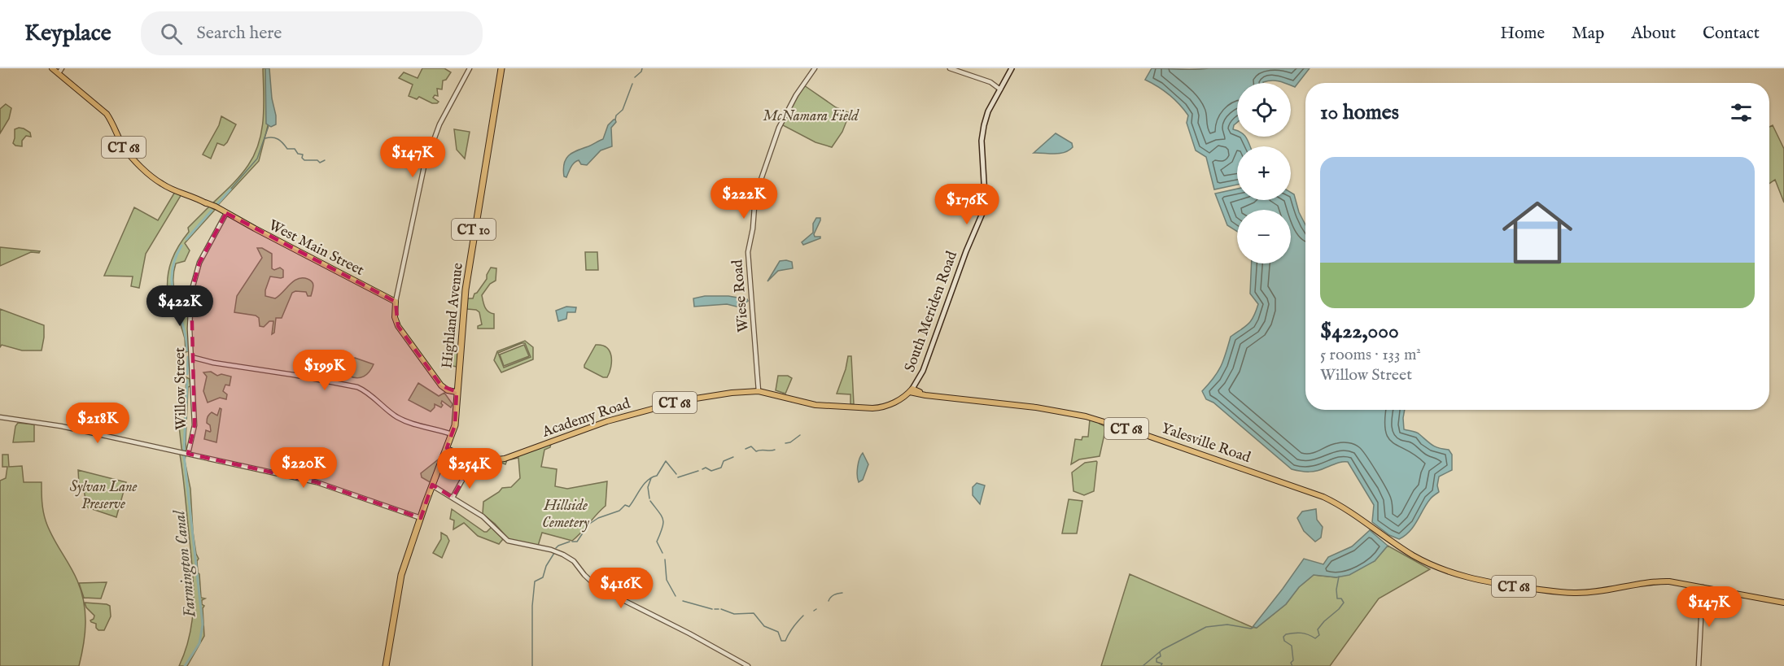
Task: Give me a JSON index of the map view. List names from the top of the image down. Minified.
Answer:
{"streets":{"highway":["CT 10","Highland Avenue"],"main road":["CT 68","West Main Street","South Meriden Road","Academy Road","Yalesville Road"],"street":["Wiese Road","Willow Street"]},"crossings":[["CT 68","Yalesville Road"],["CT 10","Highland Avenue"],["CT 10","Academy Road"],["West Main Street","Willow Street"],["Wiese Road","Academy Road"],["South Meriden Road","Academy Road"],["South Meriden Road","Yalesville Road"]],"water":["Farmington Canal"],"parks":["McNamara Field","Sylvan Lane Preserve","Hillside Cemetery"],"page":{"header":"Keyplace","search":"Search here","nav":["Home","Map","About","Contact"],"map_buttons":["+","−"],"heading":"10 homes","price":["$147K","$222K","$176K","$422K","$199K","$218K","$220K","$254K","$416K","$147K"],"list":[{"name":"$422,000","note":"5 rooms · 133 m² · Willow Street"}]}}
